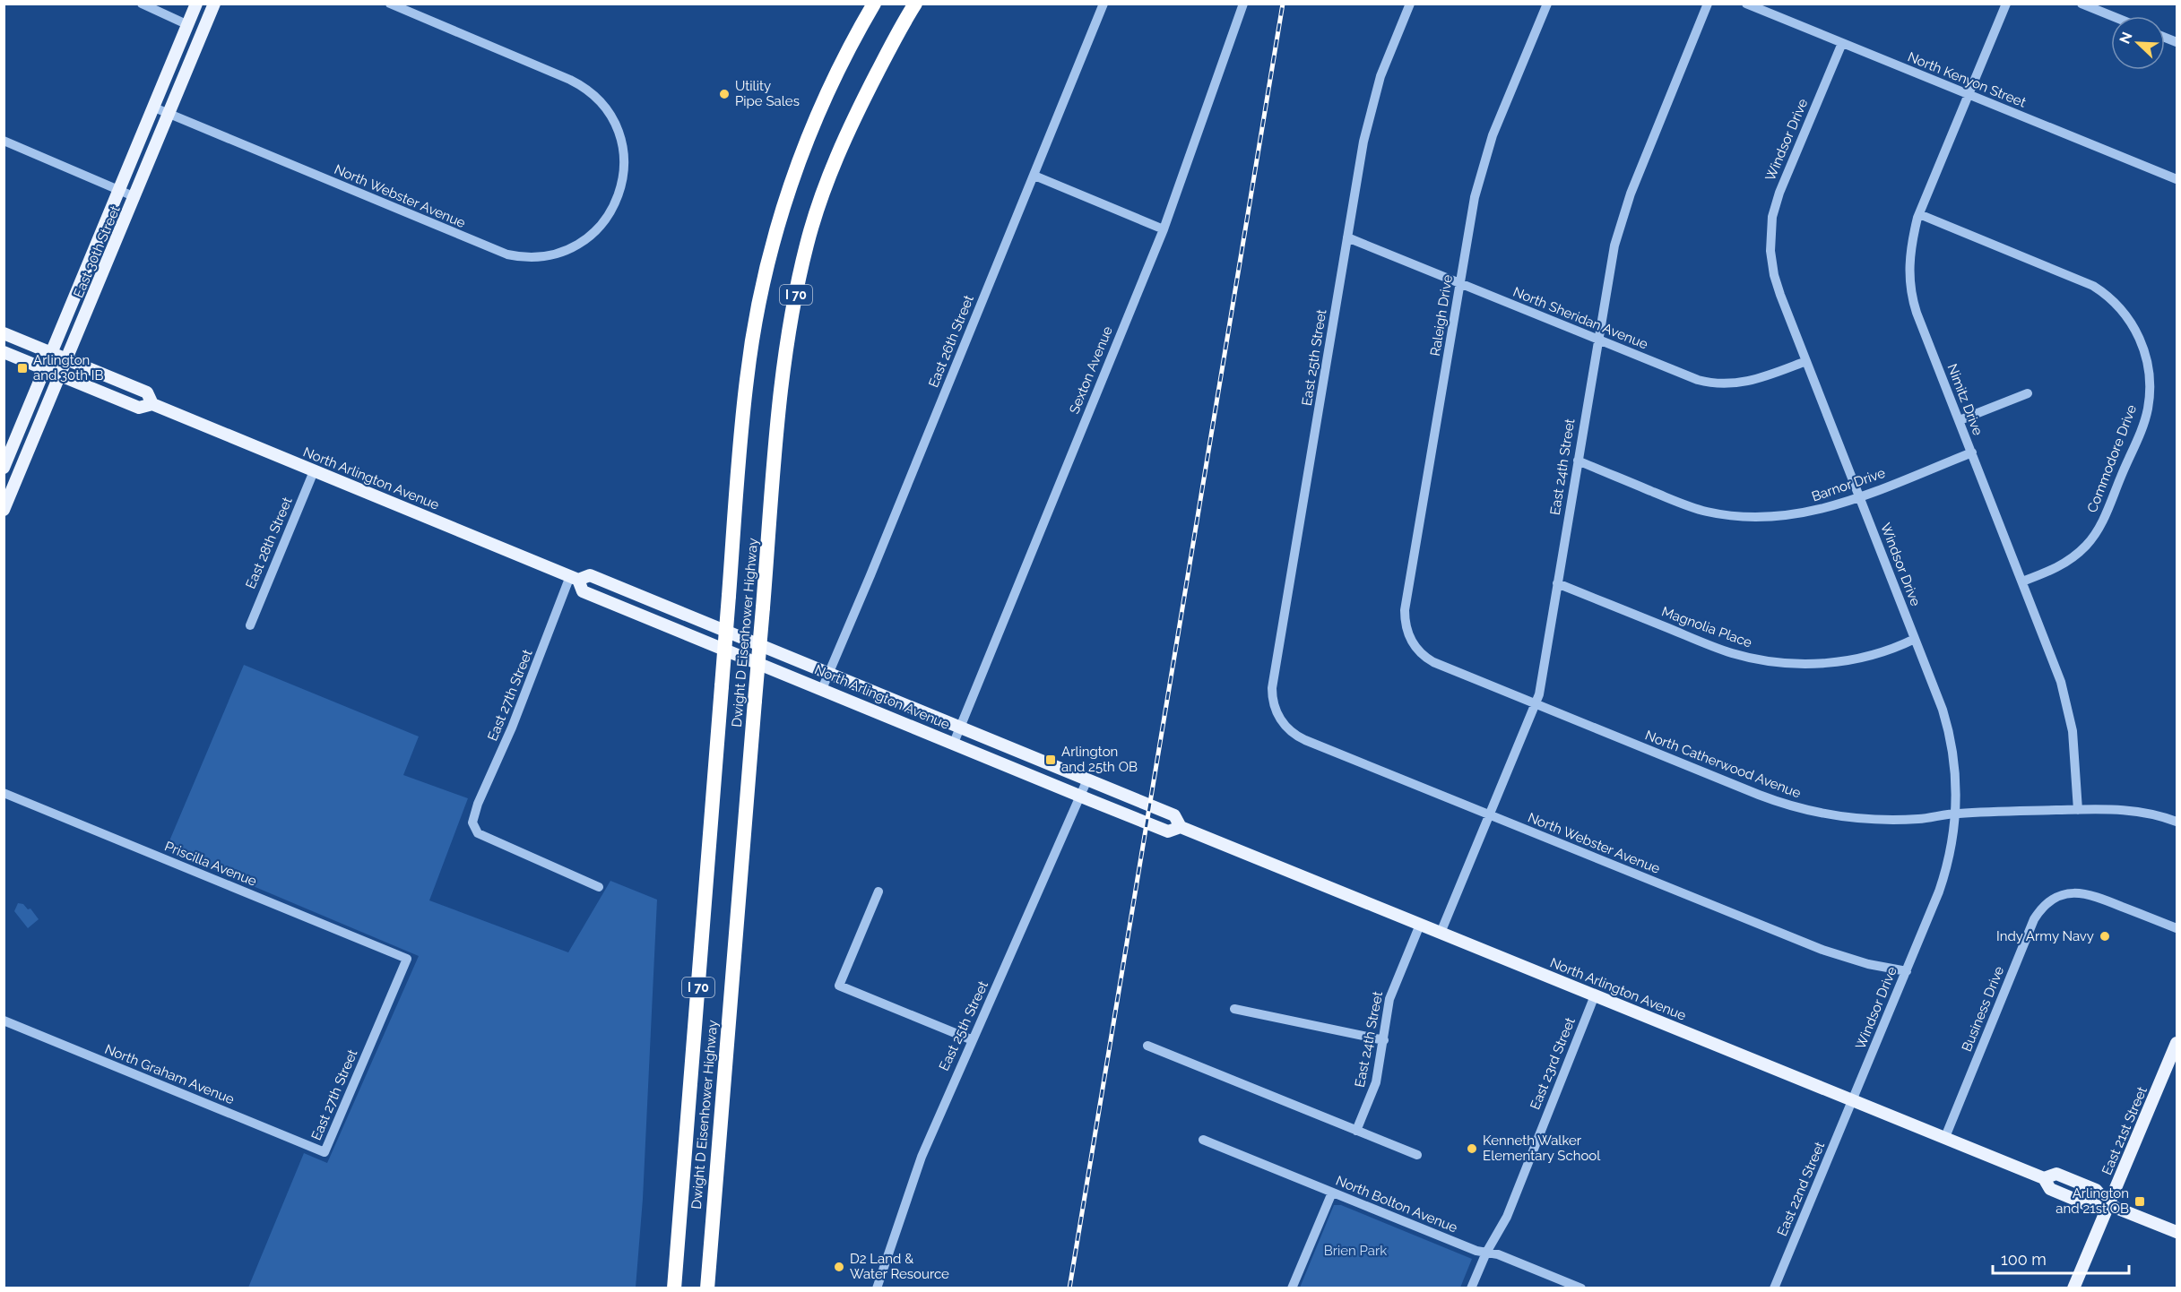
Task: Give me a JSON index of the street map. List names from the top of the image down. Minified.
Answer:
{"streets":{"highway":["I 70","Dwight D Eisenhower Highway"],"main road":["East 30th Street","North Arlington Avenue","East 21st Street"],"street":["North Kenyon Street","Windsor Drive","North Webster Avenue","Raleigh Drive","North Sheridan Avenue","East 26th Street","East 25th Street","Sexton Avenue","Nimitz Drive","Commodore Drive","East 24th Street","Barnor Drive","East 28th Street","Magnolia Place","East 27th Street","North Catherwood Avenue","Priscilla Avenue","Business Drive","East 23rd Street","North Graham Avenue","East 22nd Street","North Bolton Avenue"]},"crossings":[["North Kenyon Street","Windsor Drive"],["North Kenyon Street","Nimitz Drive"],["Windsor Drive","North Webster Avenue"],["Windsor Drive","North Sheridan Avenue"],["Windsor Drive","North Arlington Avenue"],["Windsor Drive","Barnor Drive"],["Windsor Drive","Magnolia Place"],["Windsor Drive","North Catherwood Avenue"],["Windsor Drive","East 22nd Street"],["North Webster Avenue","East 30th Street"],["North Webster Avenue","East 25th Street"],["North Webster Avenue","East 24th Street"],["East 30th Street","North Arlington Avenue"],["Raleigh Drive","North Sheridan Avenue"],["Raleigh Drive","North Catherwood Avenue"],["North Sheridan Avenue","East 25th Street"],["North Sheridan Avenue","East 24th Street"],["East 26th Street","North Arlington Avenue"],["East 25th Street","North Arlington Avenue"],["Sexton Avenue","North Arlington Avenue"],["Nimitz Drive","Commodore Drive"],["Nimitz Drive","Barnor Drive"],["Nimitz Drive","North Catherwood Avenue"],["East 24th Street","North Arlington Avenue"],["East 24th Street","Barnor Drive"],["East 24th Street","Magnolia Place"],["East 24th Street","North Catherwood Avenue"],["North Arlington Avenue","East 28th Street"],["North Arlington Avenue","East 27th Street"],["North Arlington Avenue","Business Drive"],["North Arlington Avenue","East 23rd Street"],["North Arlington Avenue","East 21st Street"],["North Arlington Avenue","East 22nd Street"],["East 27th Street","Priscilla Avenue"],["East 27th Street","North Graham Avenue"],["East 23rd Street","North Bolton Avenue"]],"parks":["Brien Park"],"places":{"other":["Utility Pipe Sales","Indy Army Navy","Kenneth Walker Elementary School","D2 Land & Water Resource"],"transit":["Arlington and 30th IB","Arlington and 25th OB","Arlington and 21st OB"]},"scale_bar":"100 m","north":"top left"}
